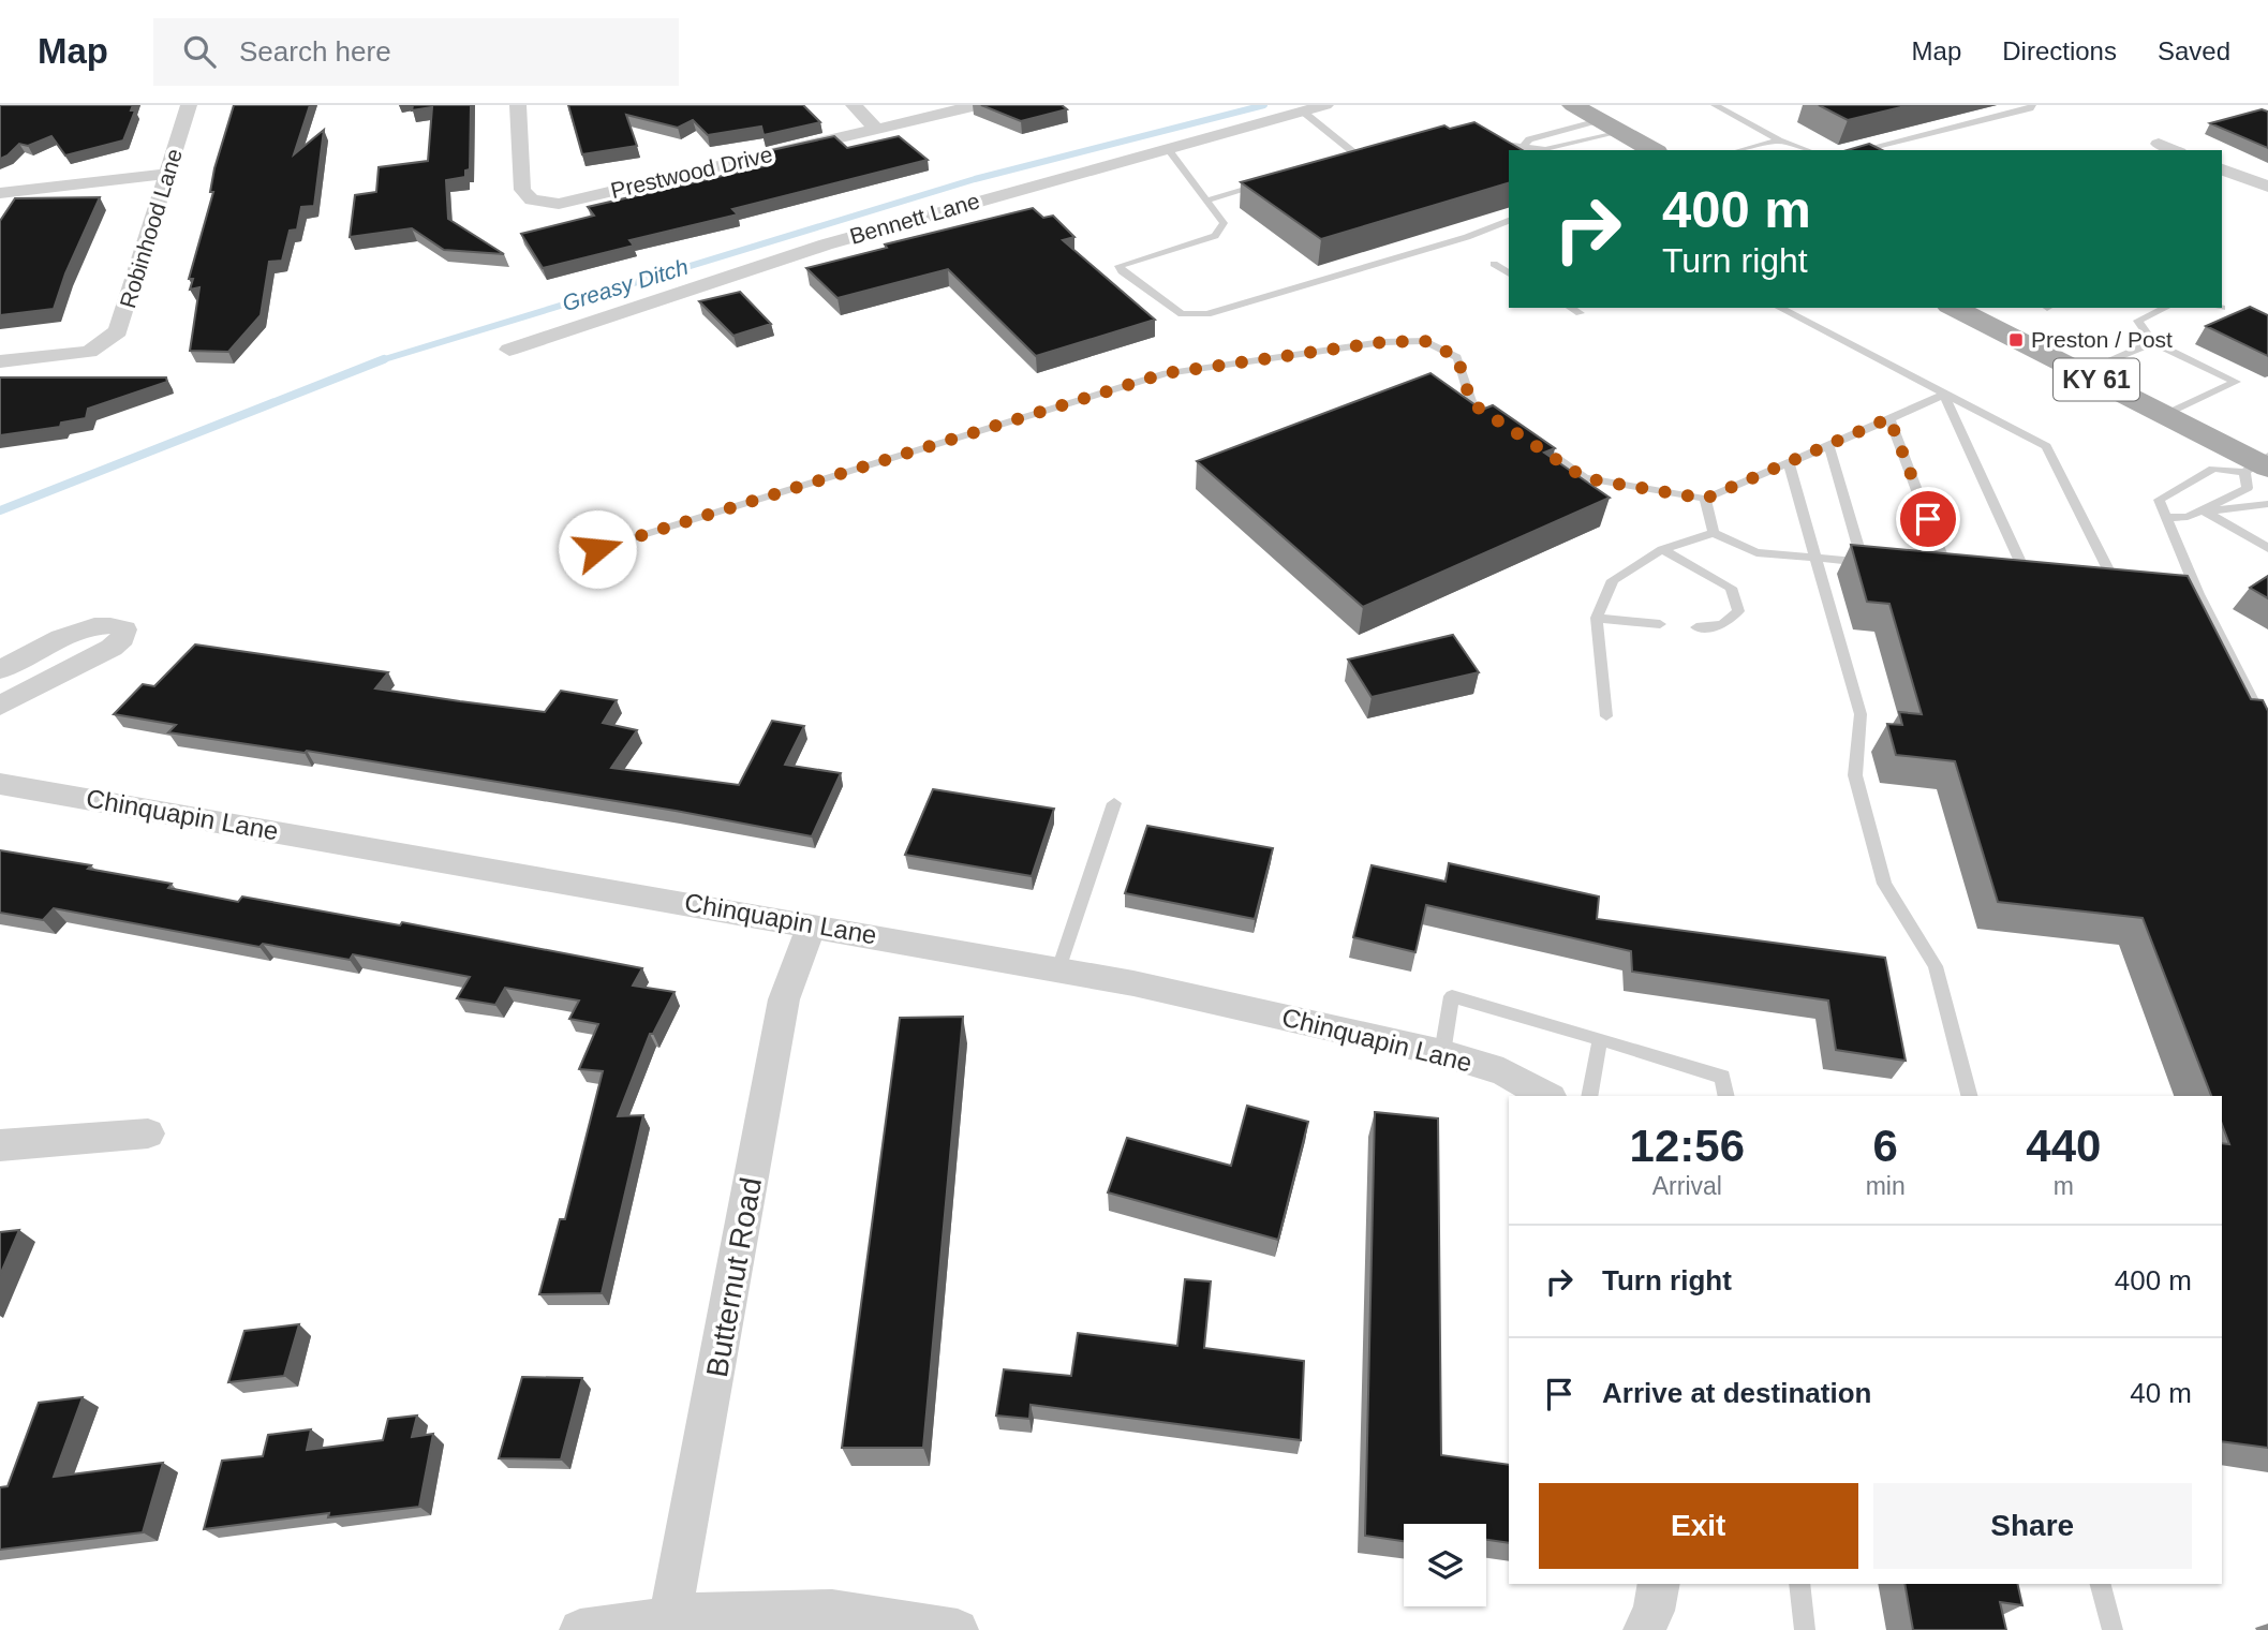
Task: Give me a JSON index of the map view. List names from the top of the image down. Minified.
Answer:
{"streets":{"main road":["KY 61"],"street":["Prestwood Drive","Bennett Lane","Robinhood Lane","Chinquapin Lane","Butternut Road"]},"crossings":[["Chinquapin Lane","Butternut Road"]],"water":["Greasy Ditch"],"places":{"transit":["Preston / Post"]},"page":{"header":"Map","search":"Search here","nav":["Map","Directions","Saved"],"turn":["400 m","Turn right"],"eta":["12:56","Arrival","6","min","440","m"],"list":[{"name":"Turn right","value":"400 m"},{"name":"Arrive at destination","value":"40 m"}],"buttons":["Exit","Share"]}}
